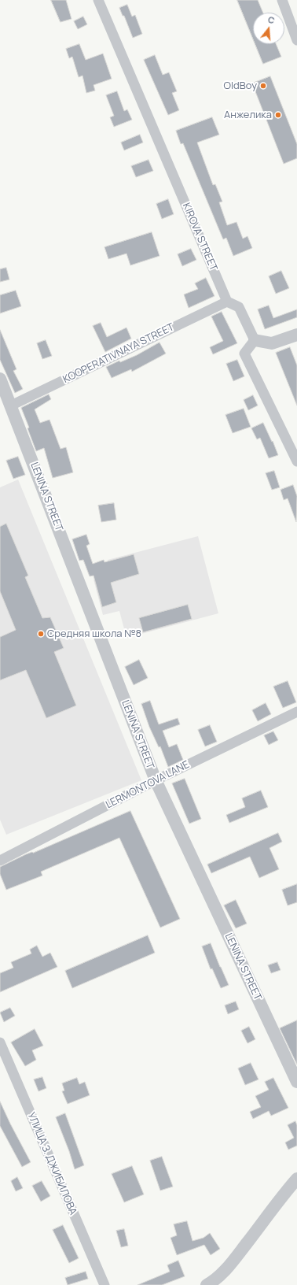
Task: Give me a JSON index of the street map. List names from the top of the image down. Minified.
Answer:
{"streets":{"street":["KIROVA STREET","KOOPERATIVNAYA STREET","LENINA STREET","LERMONTOVA LANE","УЛИЦА З. ДЖИБИЛОВА"]},"crossings":[["KIROVA STREET","KOOPERATIVNAYA STREET"],["KOOPERATIVNAYA STREET","LENINA STREET"],["LENINA STREET","LERMONTOVA LANE"]],"places":["OldBoy","Анжелика","Средняя школа №8"],"north":"top"}
